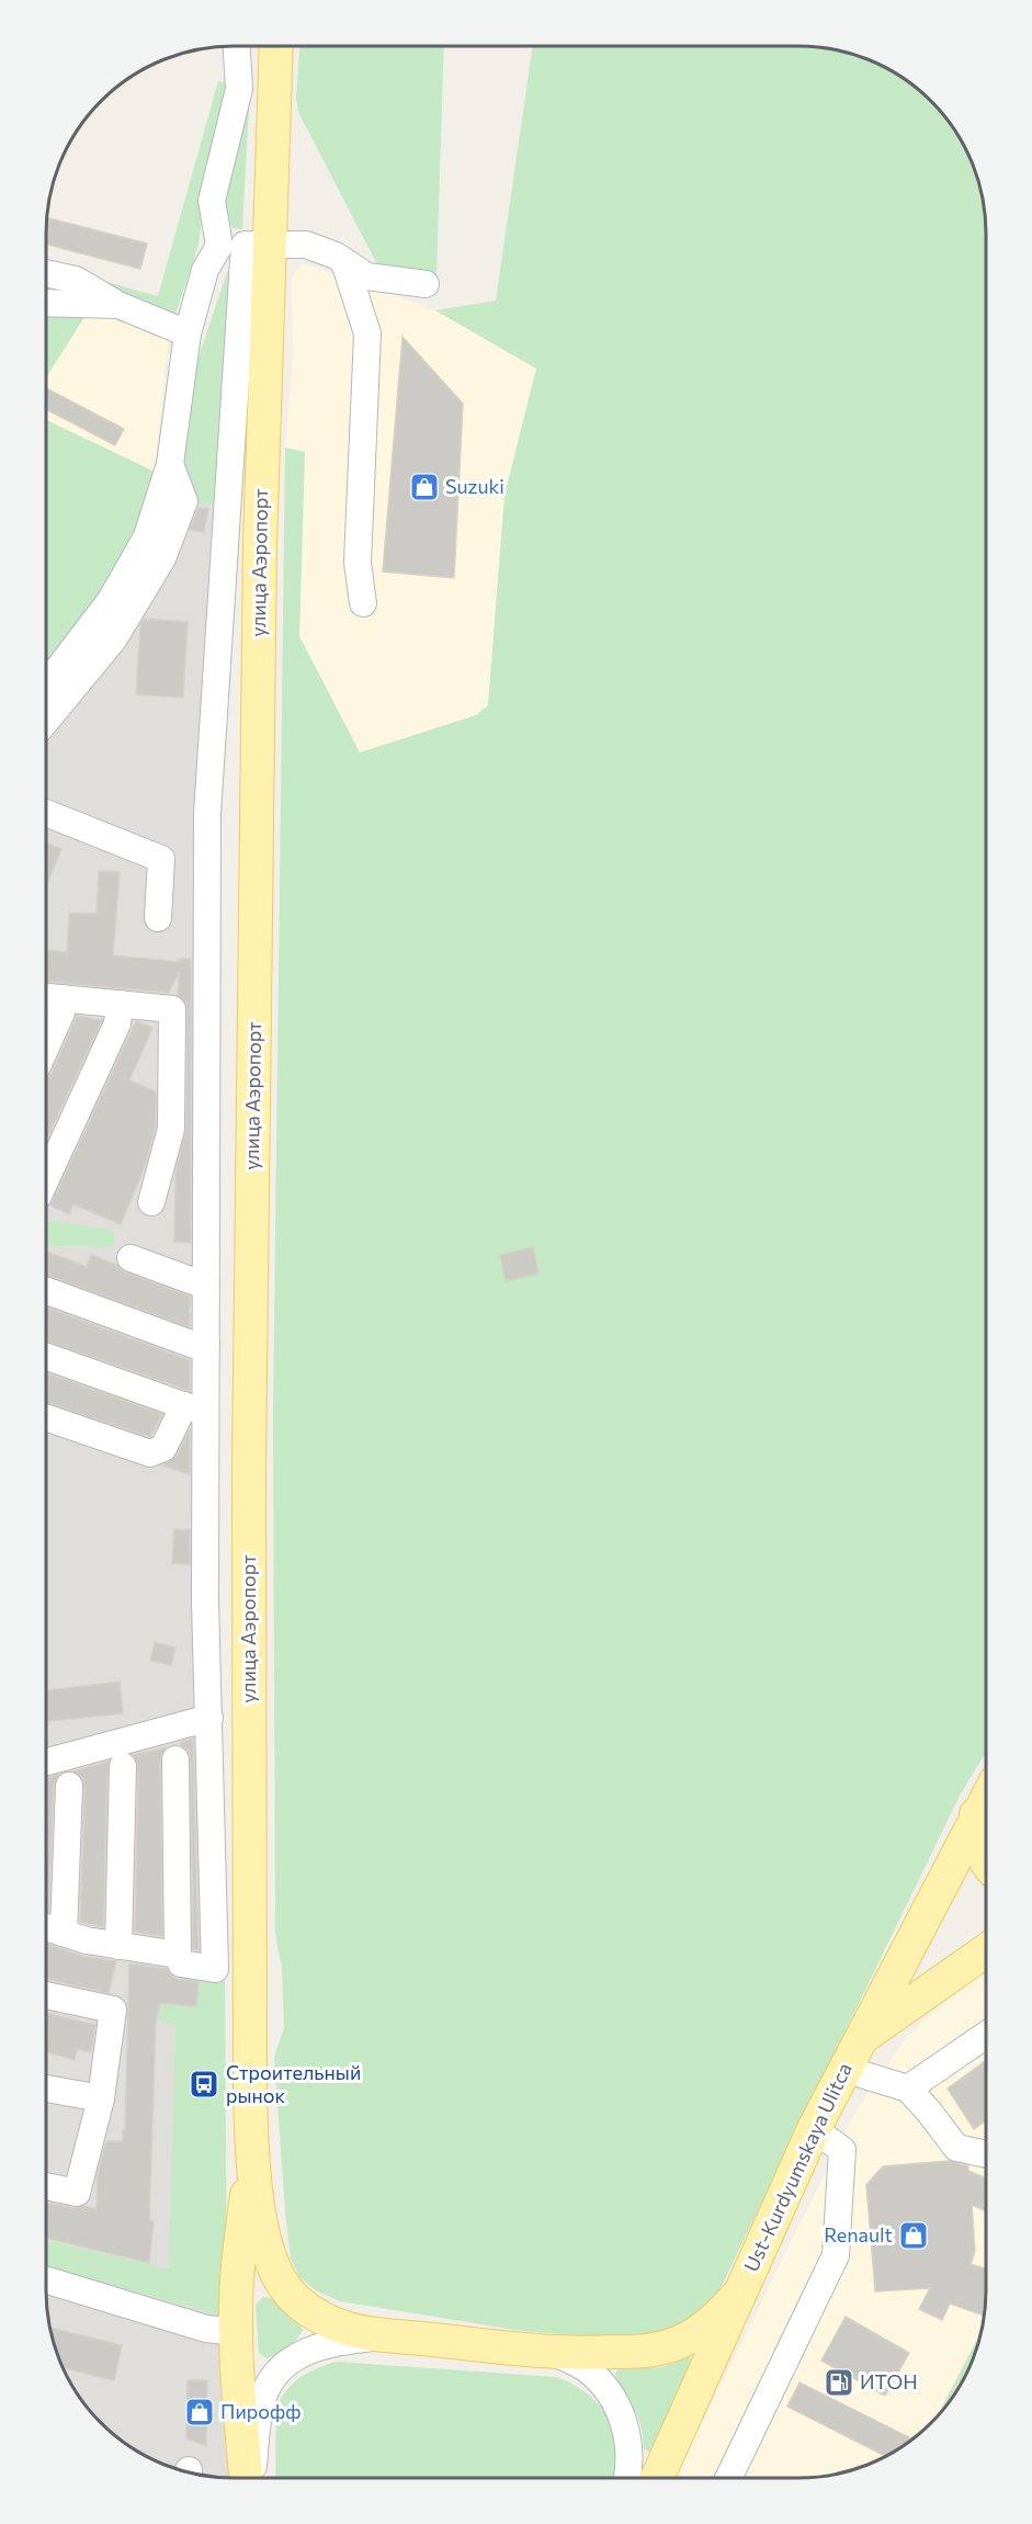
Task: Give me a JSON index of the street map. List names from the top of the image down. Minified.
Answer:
{"streets":{"main road":["улица Аэропорт","Ust-Kurdyumskaya Ulitca"]},"places":{"shop":["Suzuki","Renault","Пирофф"],"bus stop":["Строительный рынок"],"fuel station":["ИТОН"]}}
